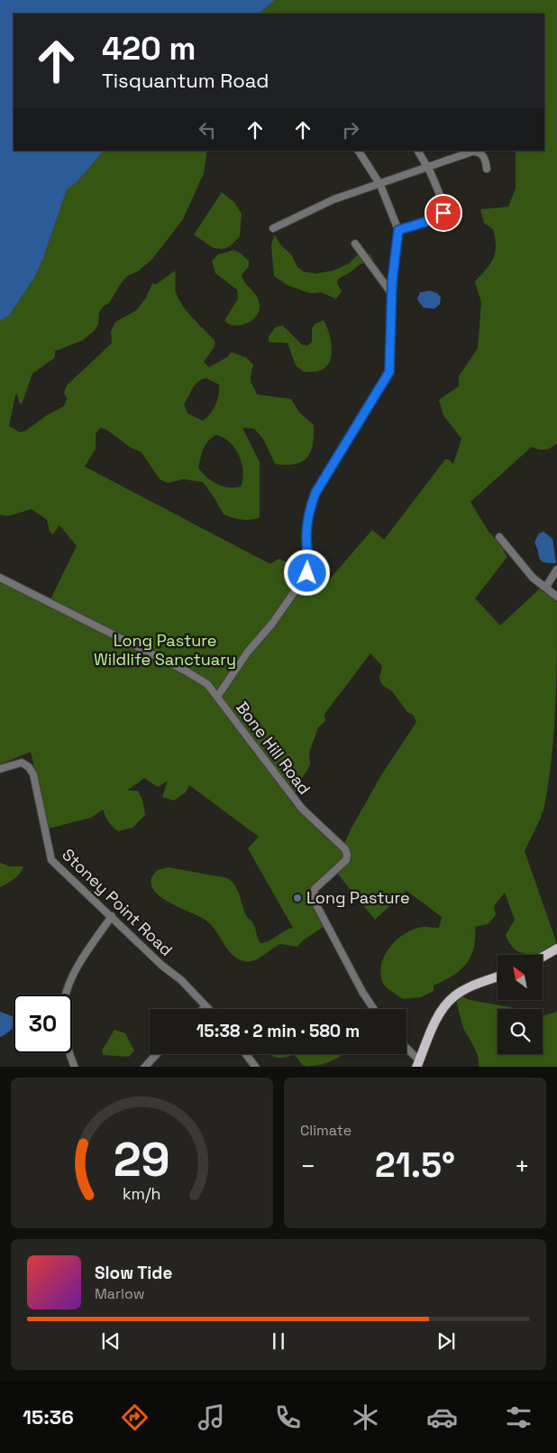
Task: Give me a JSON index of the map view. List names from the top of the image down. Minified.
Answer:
{"streets":{"street":["Bone Hill Road","Stoney Point Road"]},"parks":["Long Pasture Wildlife Sanctuary"],"places":["Long Pasture"],"north":"top left","page":{"turn":["420 m","Tisquantum Road"],"limit":"30","trip":"15:38 · 2 min · 580 m","tile":"Climate","heat":["−","21.5°","+"],"song":["Slow Tide","Marlow"],"tabs":"15:36","gauge":["29","km/h"]}}
